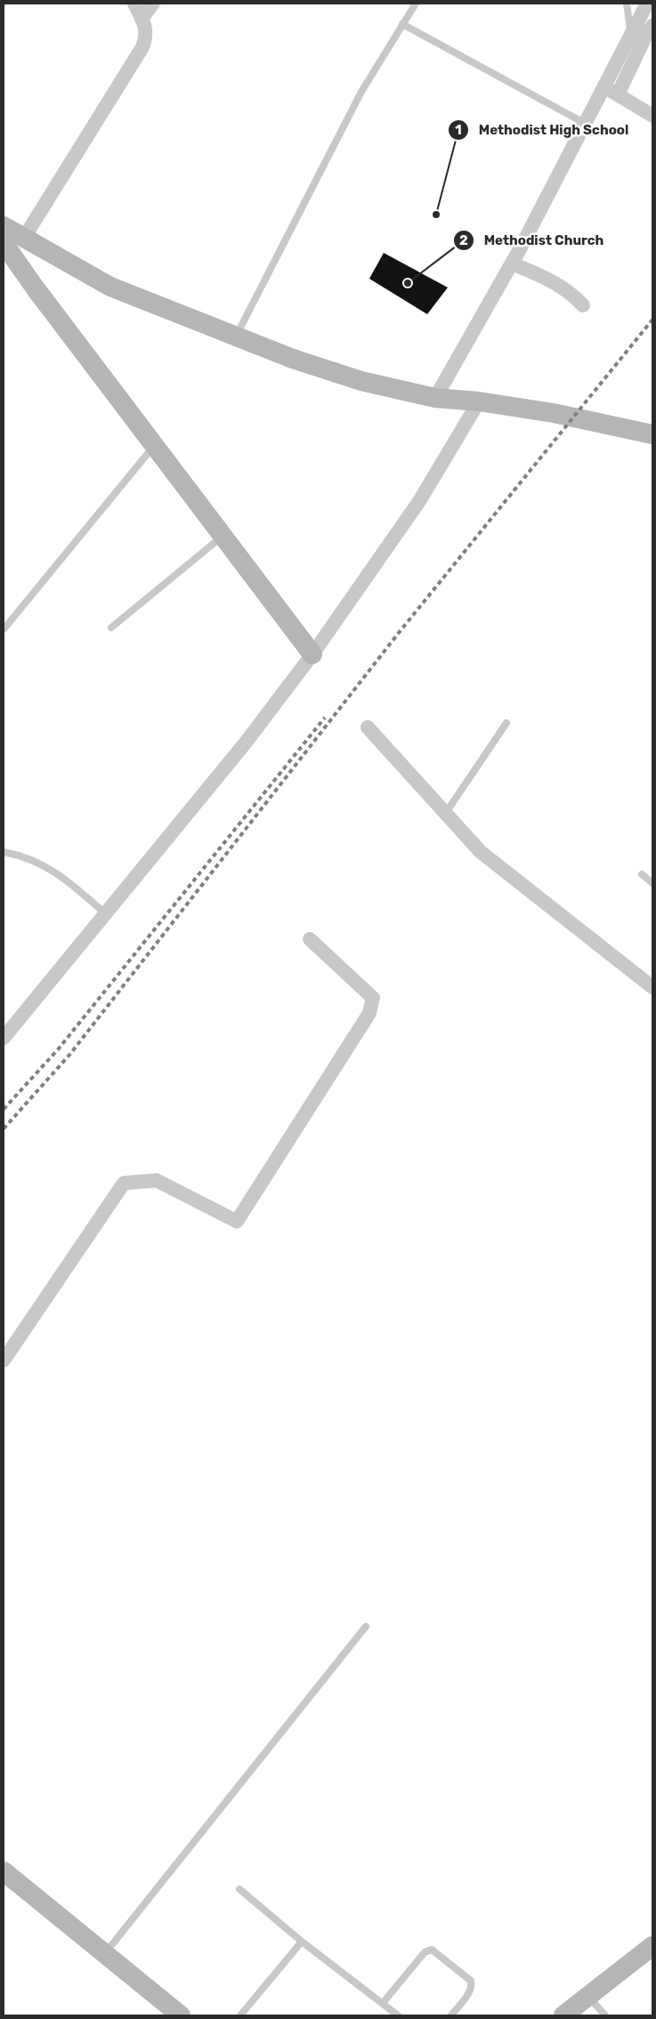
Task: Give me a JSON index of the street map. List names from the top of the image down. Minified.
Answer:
{"places":["Methodist High School","Methodist Church"]}
